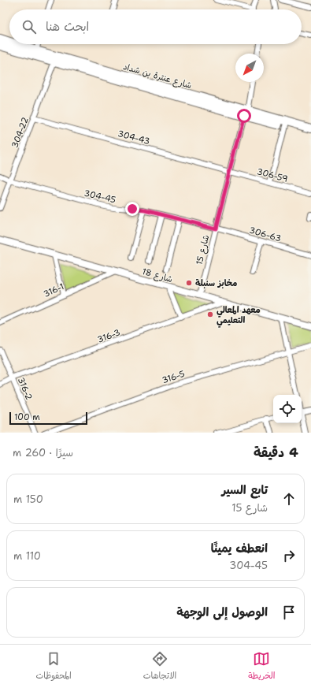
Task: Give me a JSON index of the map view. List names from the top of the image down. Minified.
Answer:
{"streets":{"main road":["شارع عنترة بن شداد"],"street":["304-22","304-43","306-59","304-45","306-63","شارع 15","شارع 18","316-1","316-3","316-5","316-2"]},"crossings":[["شارع عنترة بن شداد","304-22"],["شارع عنترة بن شداد","شارع 15"],["304-22","304-43"],["304-22","304-45"],["304-43","306-59"],["304-43","شارع 15"],["306-59","شارع 15"],["304-45","306-63"],["304-45","شارع 15"],["306-63","شارع 15"],["شارع 15","شارع 18"],["شارع 18","316-1"],["شارع 18","316-3"],["316-3","316-2"]],"places":["مخابز سنبلة","معهد المعالي التعليمي"],"scale_bar":"100 m","north":"bottom left","page":{"search":"ابحث هنا","scale":"100 m","heading":["4 دقيقة","سيرًا · 260 m"],"list":[["تابع السير","شارع 15","150 m"],["انعطف يمينًا","304-45","110 m"],"الوصول إلى الوجهة"],"nav":["الخريطة","الاتجاهات","المحفوظات"]}}
